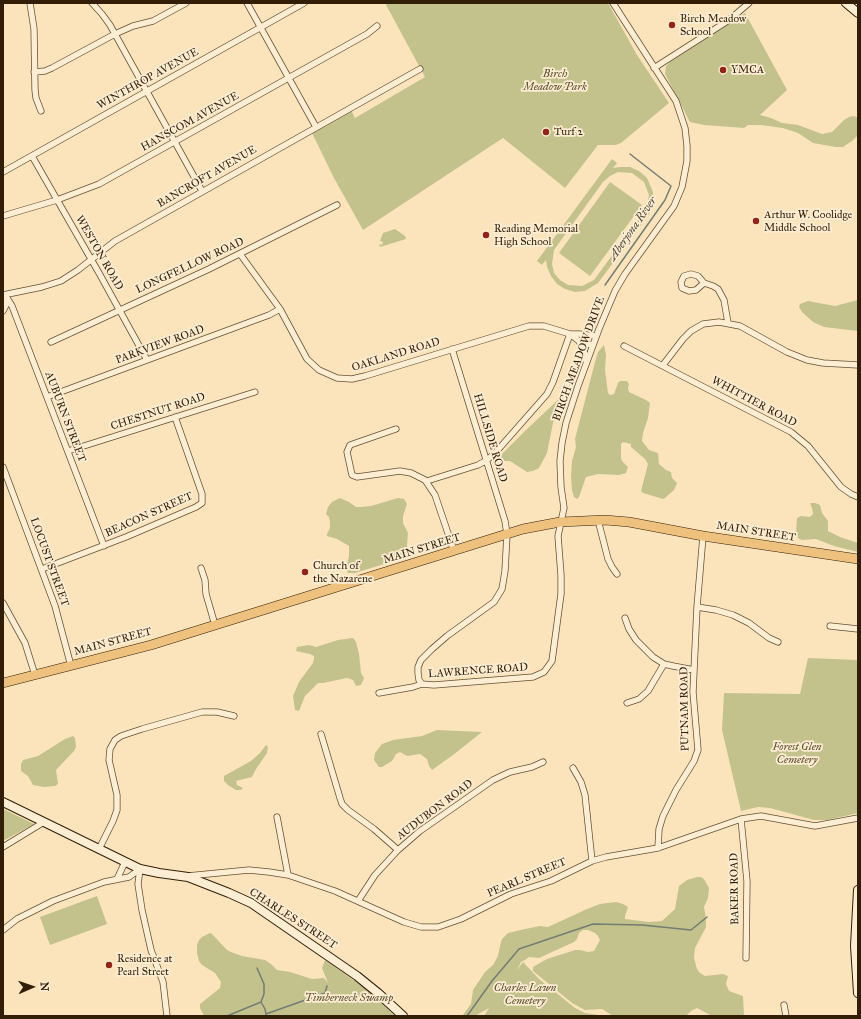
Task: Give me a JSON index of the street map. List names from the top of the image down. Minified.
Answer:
{"streets":{"main road":["MAIN STREET"],"street":["WINTHROP AVENUE","HANSCOM AVENUE","BANCROFT AVENUE","WESTON ROAD","LONGFELLOW ROAD","PARKVIEW ROAD","OAKLAND ROAD","BIRCH MEADOW DRIVE","WHITTIER ROAD","CHESTNUT ROAD","AUBURN STREET","HILLSIDE ROAD","BEACON STREET","LOCUST STREET","LAWRENCE ROAD","PUTNAM ROAD","AUDUBON ROAD","PEARL STREET","BAKER ROAD","CHARLES STREET"]},"crossings":[["WINTHROP AVENUE","WESTON ROAD"],["HANSCOM AVENUE","WESTON ROAD"],["BANCROFT AVENUE","WESTON ROAD"],["BANCROFT AVENUE","AUBURN STREET"],["WESTON ROAD","LONGFELLOW ROAD"],["WESTON ROAD","PARKVIEW ROAD"],["LONGFELLOW ROAD","OAKLAND ROAD"],["PARKVIEW ROAD","OAKLAND ROAD"],["PARKVIEW ROAD","AUBURN STREET"],["OAKLAND ROAD","BIRCH MEADOW DRIVE"],["OAKLAND ROAD","HILLSIDE ROAD"],["BIRCH MEADOW DRIVE","MAIN STREET"],["BIRCH MEADOW DRIVE","LAWRENCE ROAD"],["CHESTNUT ROAD","AUBURN STREET"],["CHESTNUT ROAD","BEACON STREET"],["AUBURN STREET","BEACON STREET"],["HILLSIDE ROAD","MAIN STREET"],["HILLSIDE ROAD","LAWRENCE ROAD"],["BEACON STREET","LOCUST STREET"],["MAIN STREET","LOCUST STREET"],["MAIN STREET","LAWRENCE ROAD"],["MAIN STREET","PUTNAM ROAD"],["PUTNAM ROAD","PEARL STREET"],["AUDUBON ROAD","PEARL STREET"],["PEARL STREET","BAKER ROAD"],["PEARL STREET","CHARLES STREET"]],"water":["Aberjona River"],"parks":["Birch Meadow Park","Forest Glen Cemetery","Charles Lawn Cemetery","Timberneck Swamp"],"places":["Birch Meadow School","YMCA","Turf 2","Arthur W. Coolidge Middle School","Reading Memorial High School","Church of the Nazarene","Residence at Pearl Street"],"north":"right"}
